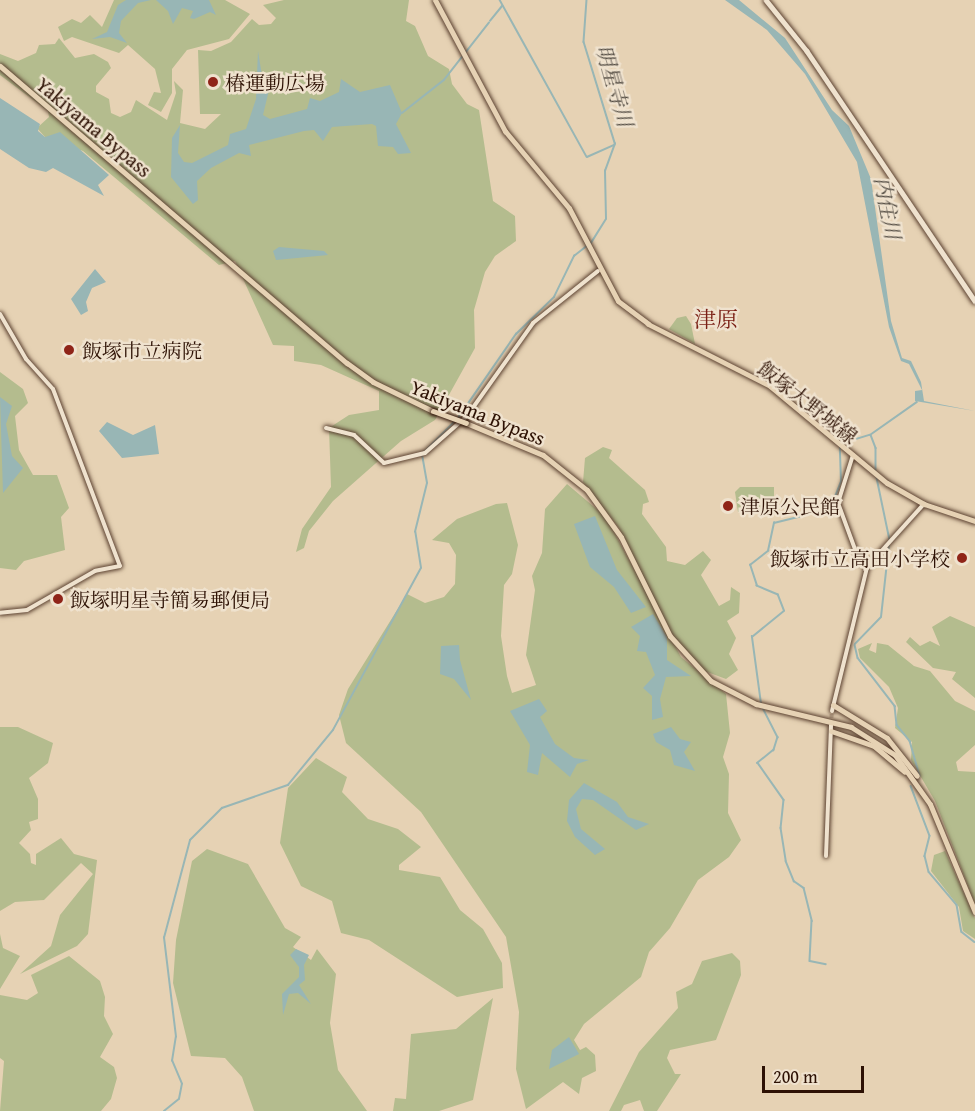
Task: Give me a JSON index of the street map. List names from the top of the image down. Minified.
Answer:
{"streets":{"main road":["Yakiyama Bypass","飯塚大野城線"]},"districts":["津原"],"water":["明星寺川","内住川"],"places":["椿運動広場","飯塚市立病院","津原公民館","飯塚市立高田小学校","飯塚明星寺簡易郵便局"],"scale_bar":"200 m"}
